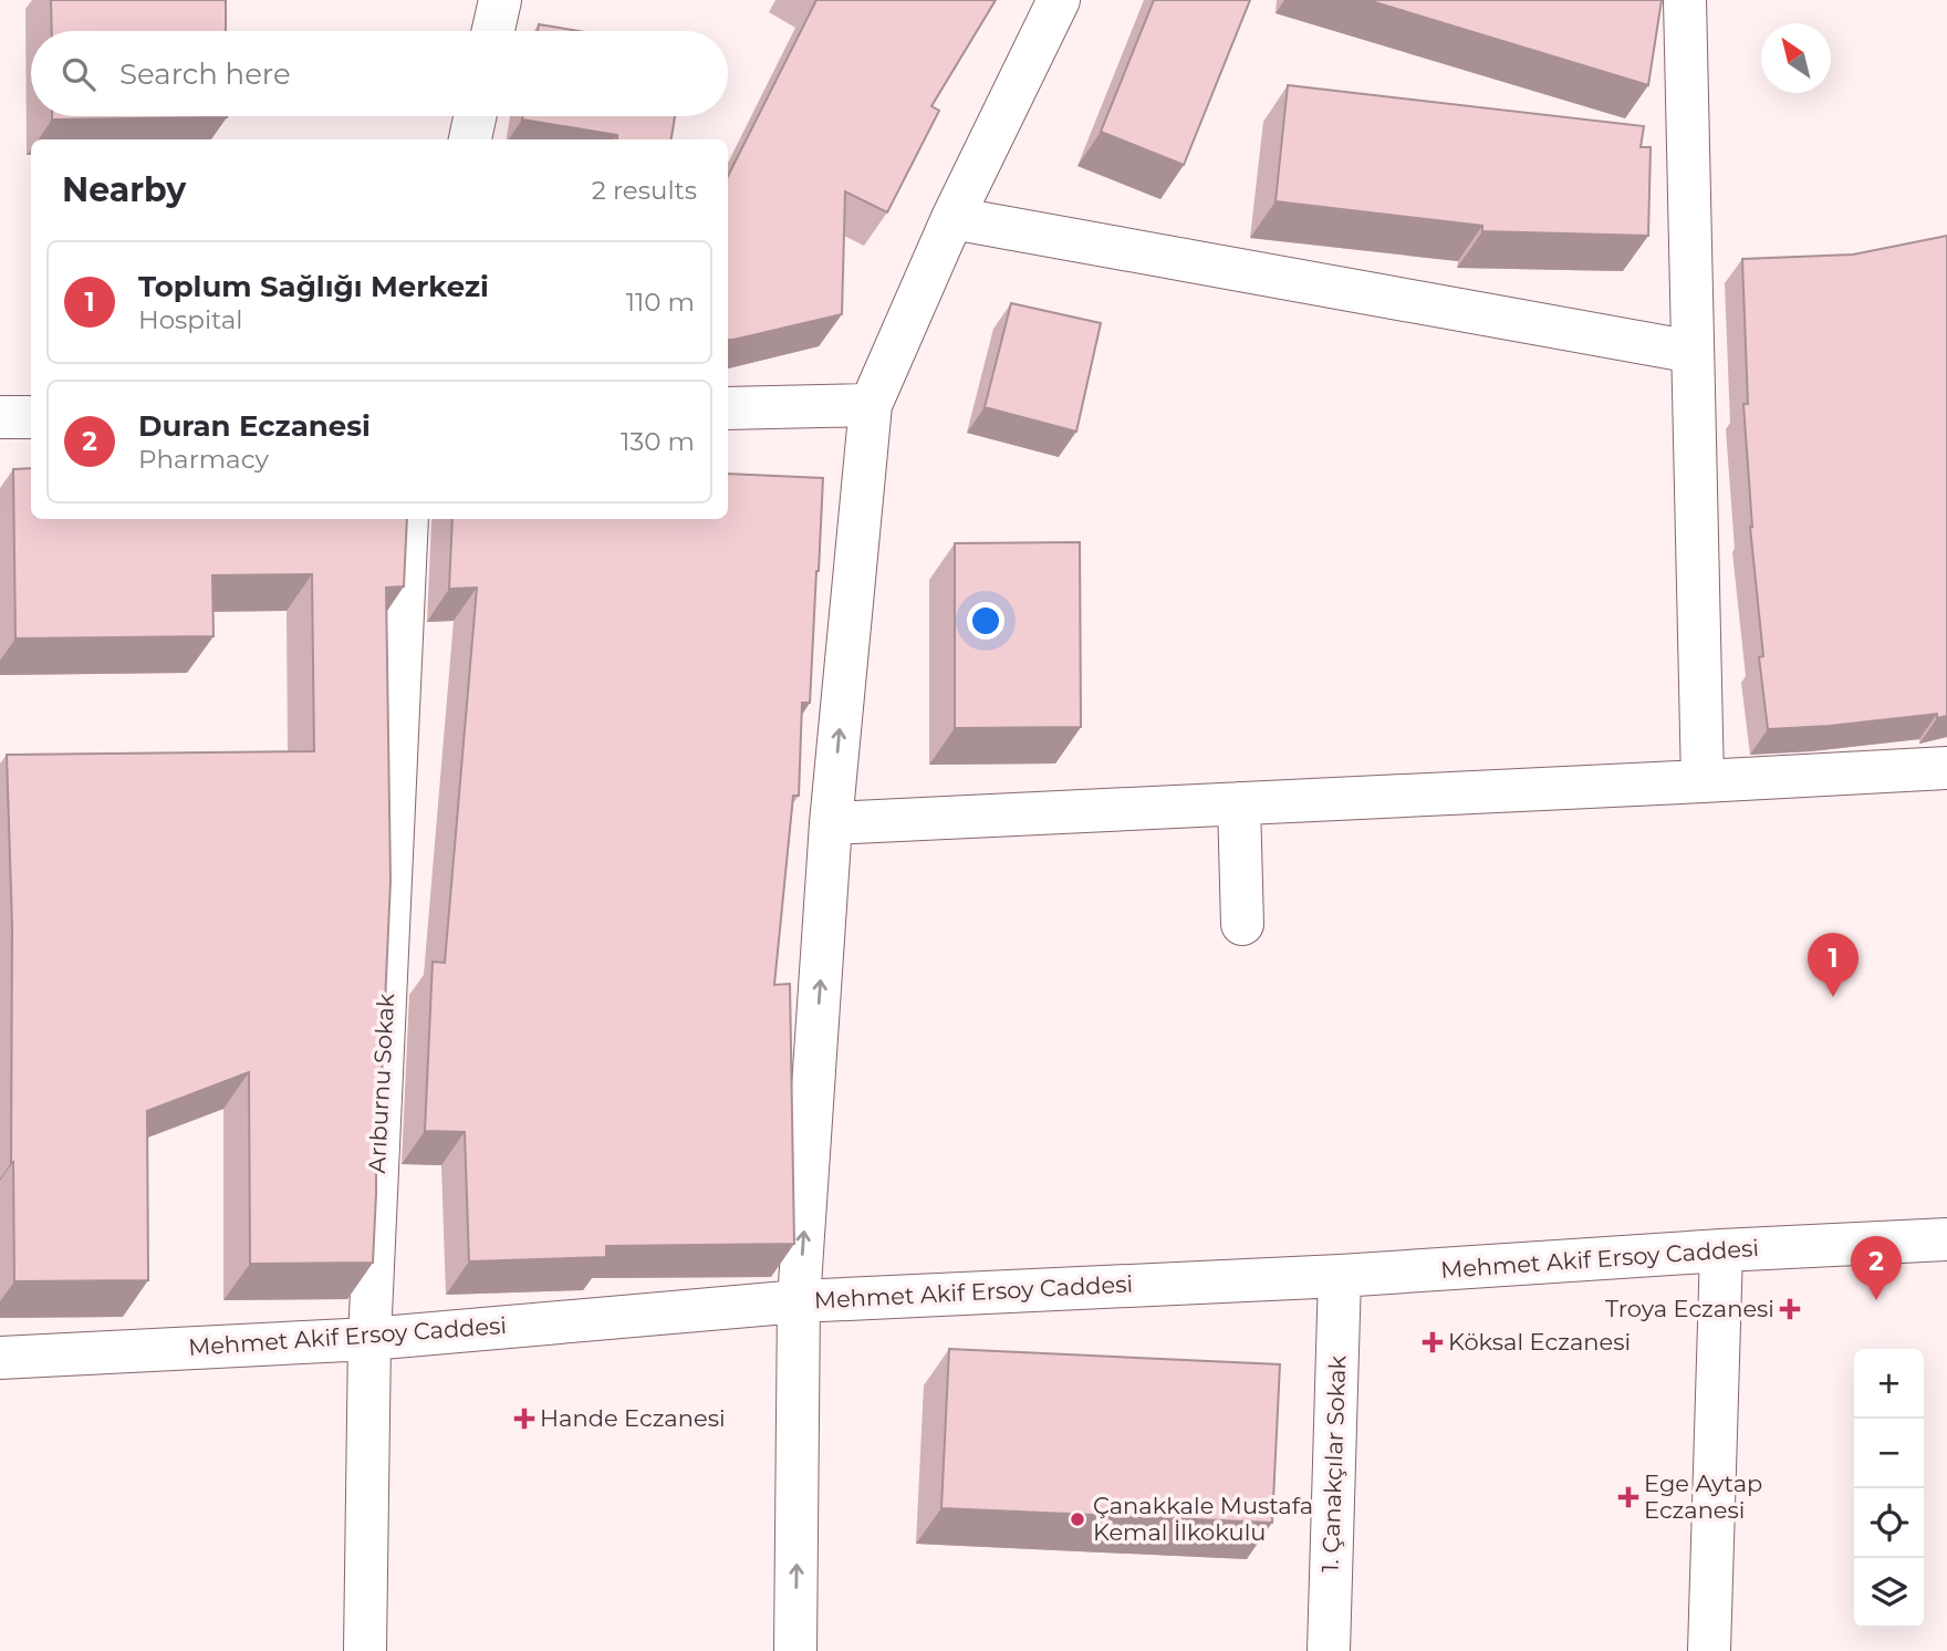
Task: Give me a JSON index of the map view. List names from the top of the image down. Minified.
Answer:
{"streets":{"street":["Arıburnu Sokak","Mehmet Akif Ersoy Caddesi","1. Çanakçılar Sokak"]},"crossings":[["Arıburnu Sokak","Mehmet Akif Ersoy Caddesi"],["Mehmet Akif Ersoy Caddesi","1. Çanakçılar Sokak"]],"places":{"health":["Troya Eczanesi","Köksal Eczanesi","Hande Eczanesi","Ege Aytap Eczanesi"],"other":["Çanakkale Mustafa Kemal İlkokulu"]},"north":"top left","page":{"search":"Search here","heading":["Nearby","2 results"],"list":[{"mark":"1","name":"Toplum Sağlığı Merkezi","note":"Hospital","value":"110 m"},{"mark":"2","name":"Duran Eczanesi","note":"Pharmacy","value":"130 m"}],"pins":["1","2"],"map_buttons":["+","−"]}}
